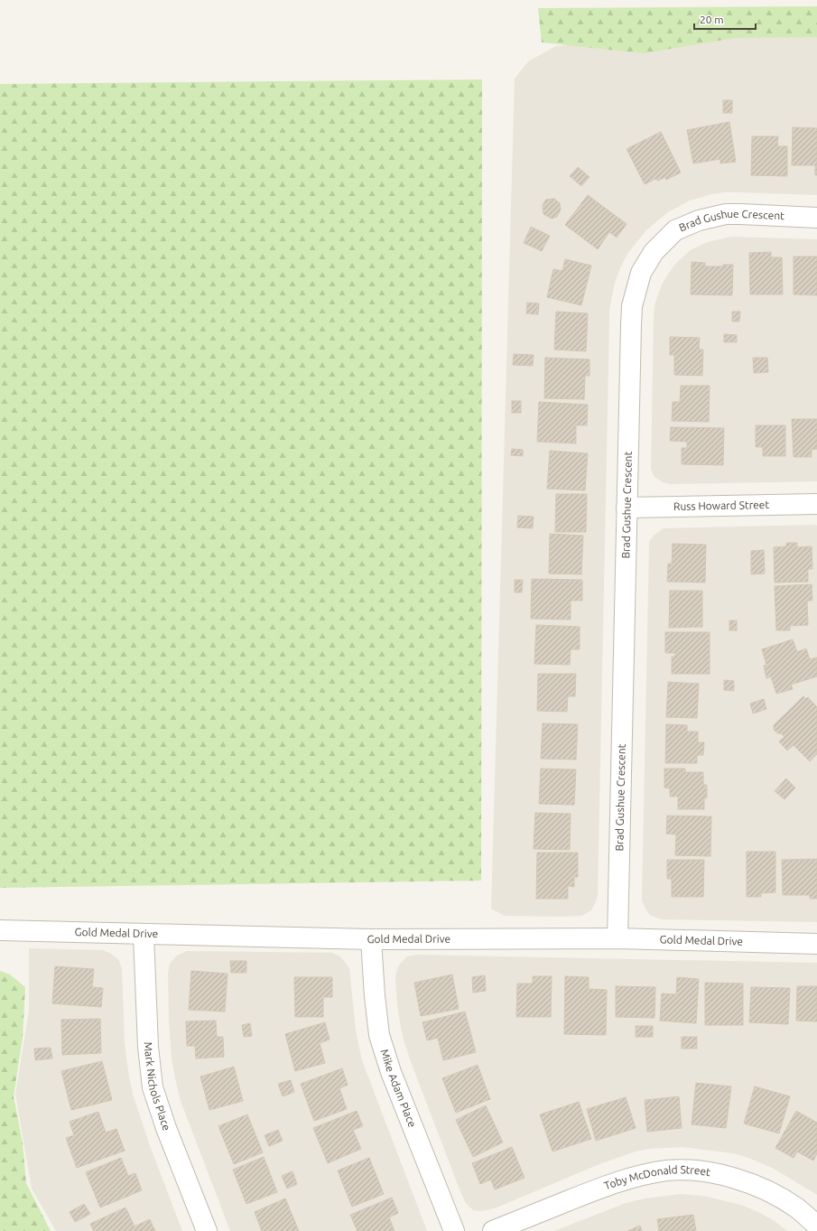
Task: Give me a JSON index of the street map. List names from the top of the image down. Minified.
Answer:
{"streets":{"street":["Brad Gushue Crescent","Russ Howard Street","Gold Medal Drive","Mark Nichols Place","Mike Adam Place","Toby McDonald Street"]},"crossings":[["Brad Gushue Crescent","Russ Howard Street"],["Brad Gushue Crescent","Gold Medal Drive"],["Gold Medal Drive","Mark Nichols Place"],["Gold Medal Drive","Mike Adam Place"]],"scale_bar":"20 m"}
